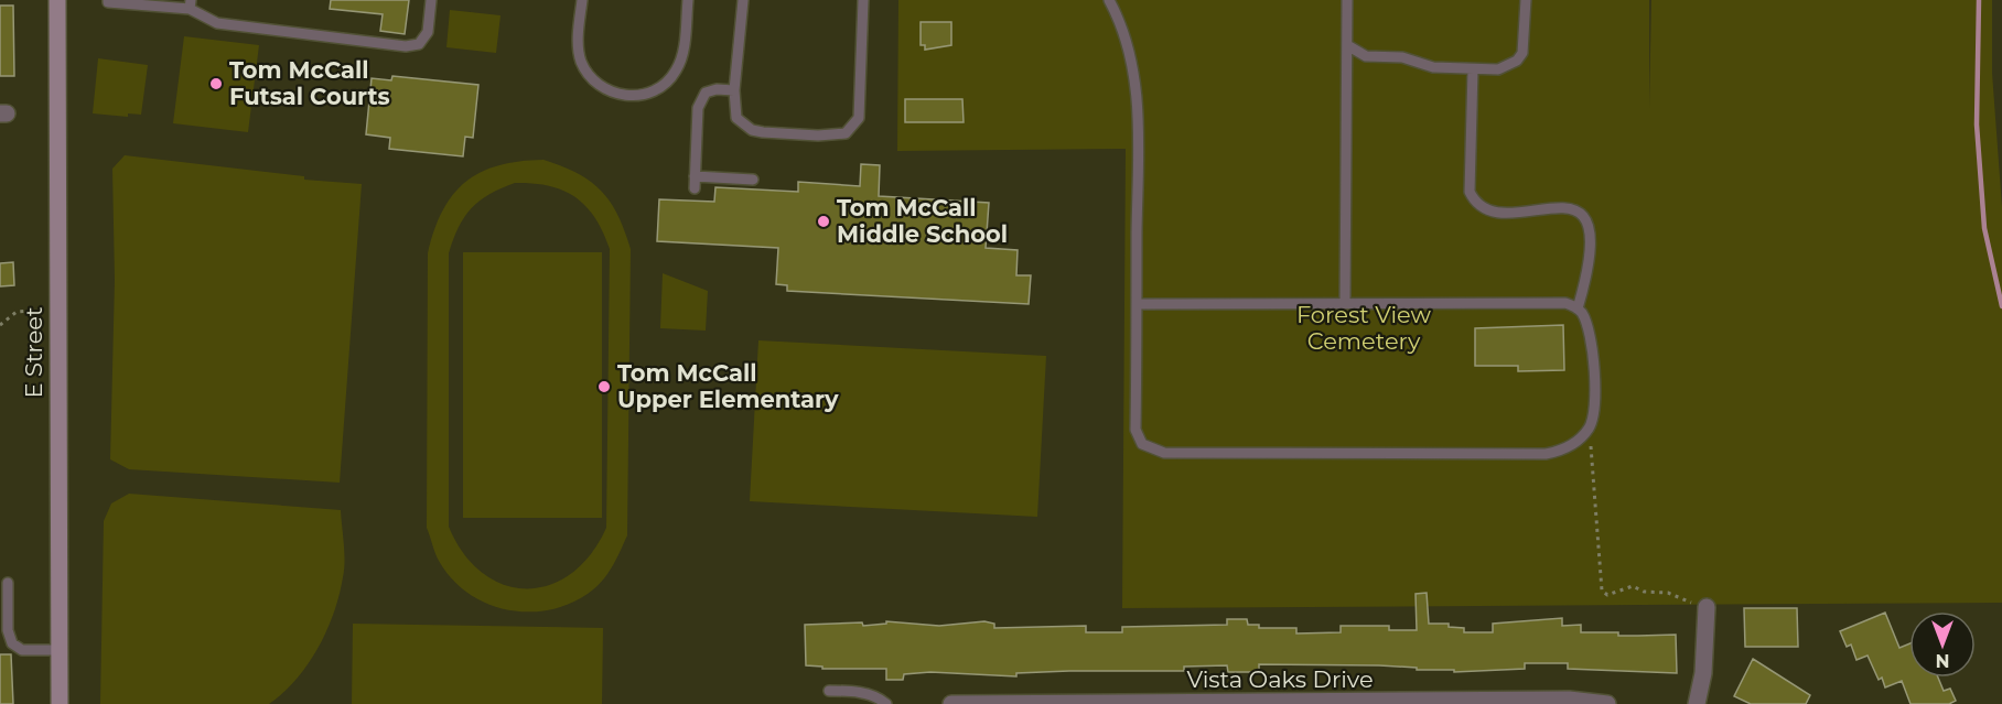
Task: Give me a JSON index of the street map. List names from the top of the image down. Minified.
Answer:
{"streets":{"main road":["E Street"],"street":["Vista Oaks Drive"]},"parks":["Forest View Cemetery"],"places":["Tom McCall Futsal Courts","Tom McCall Middle School","Tom McCall Upper Elementary"],"north":"bottom"}
